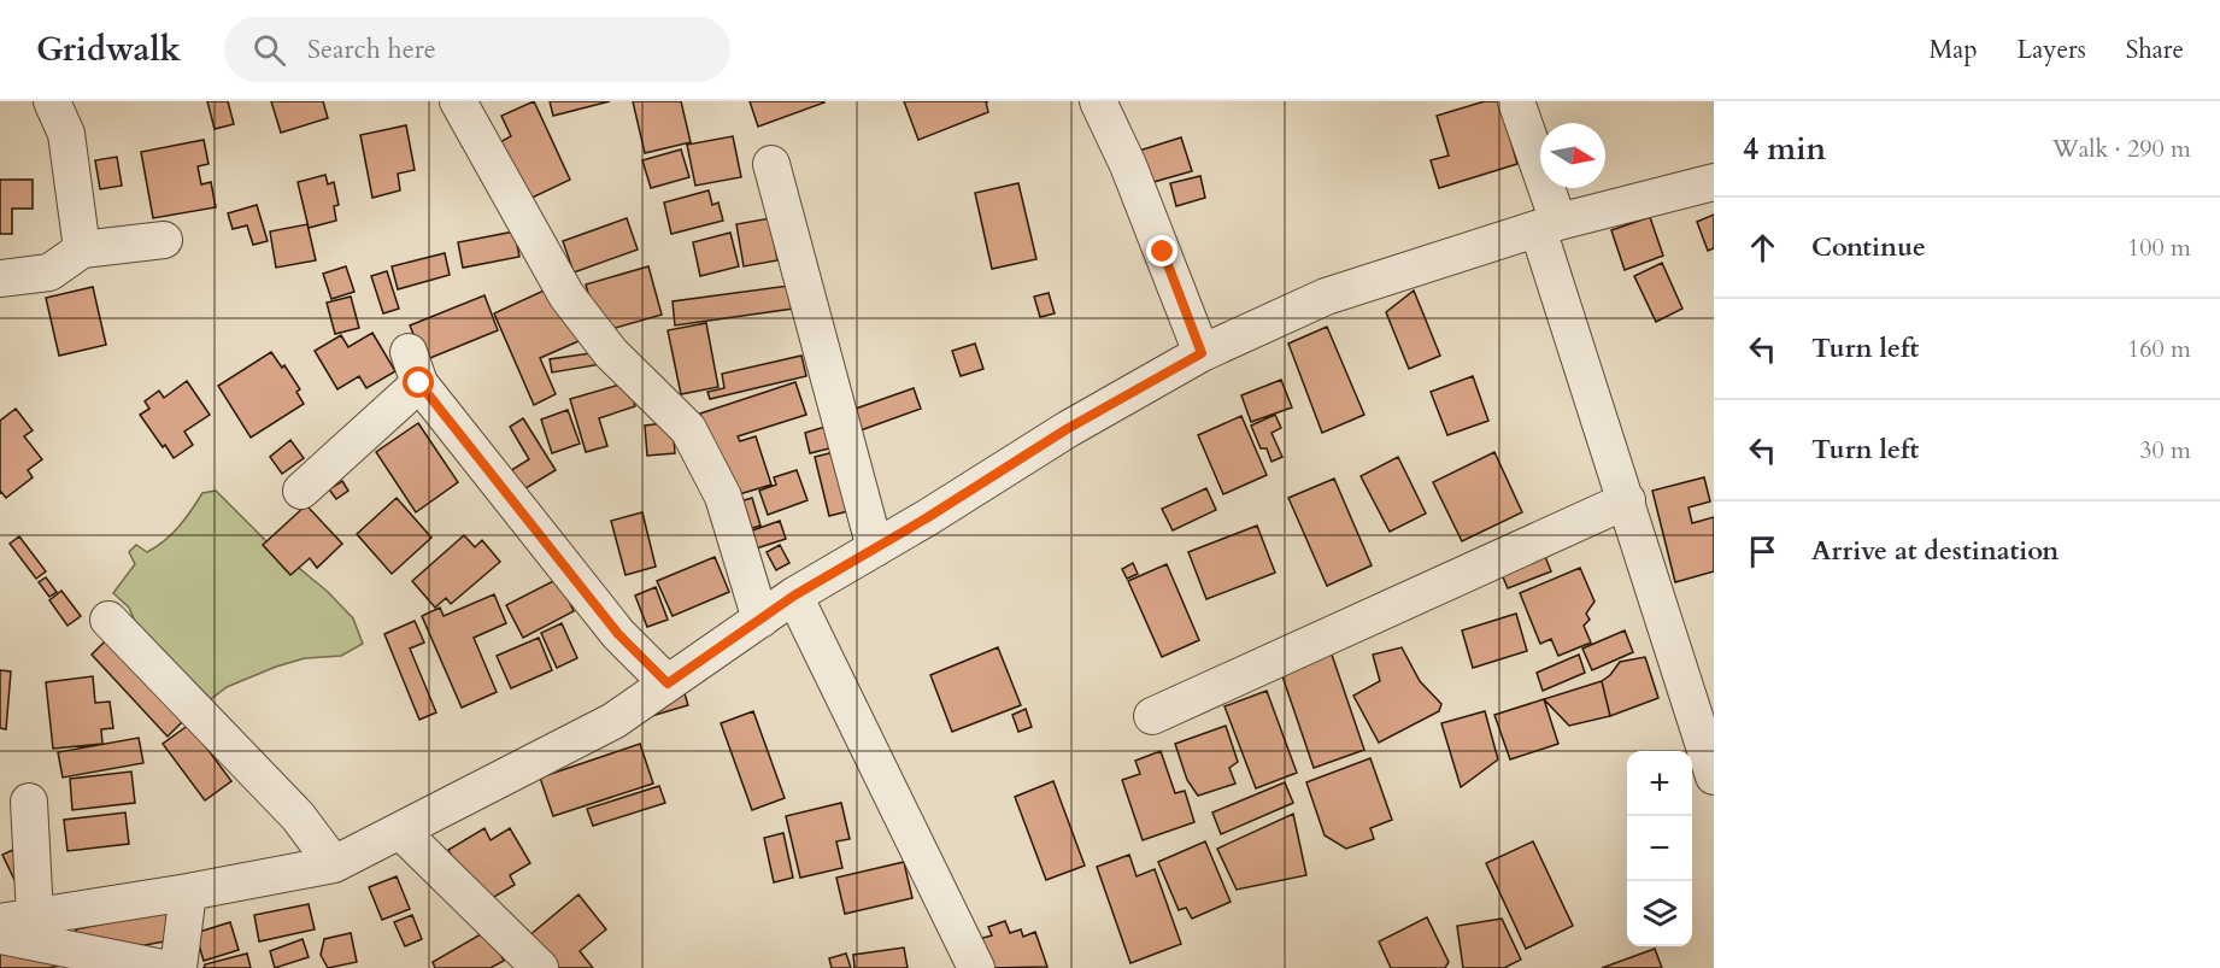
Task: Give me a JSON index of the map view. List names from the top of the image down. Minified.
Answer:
{"north":"right","page":{"header":"Gridwalk","search":"Search here","nav":["Map","Layers","Share"],"heading":["4 min","Walk · 290 m"],"list":[["Continue","100 m"],["Turn left","160 m"],["Turn left","30 m"],"Arrive at destination"],"map_buttons":["+","−"]}}
